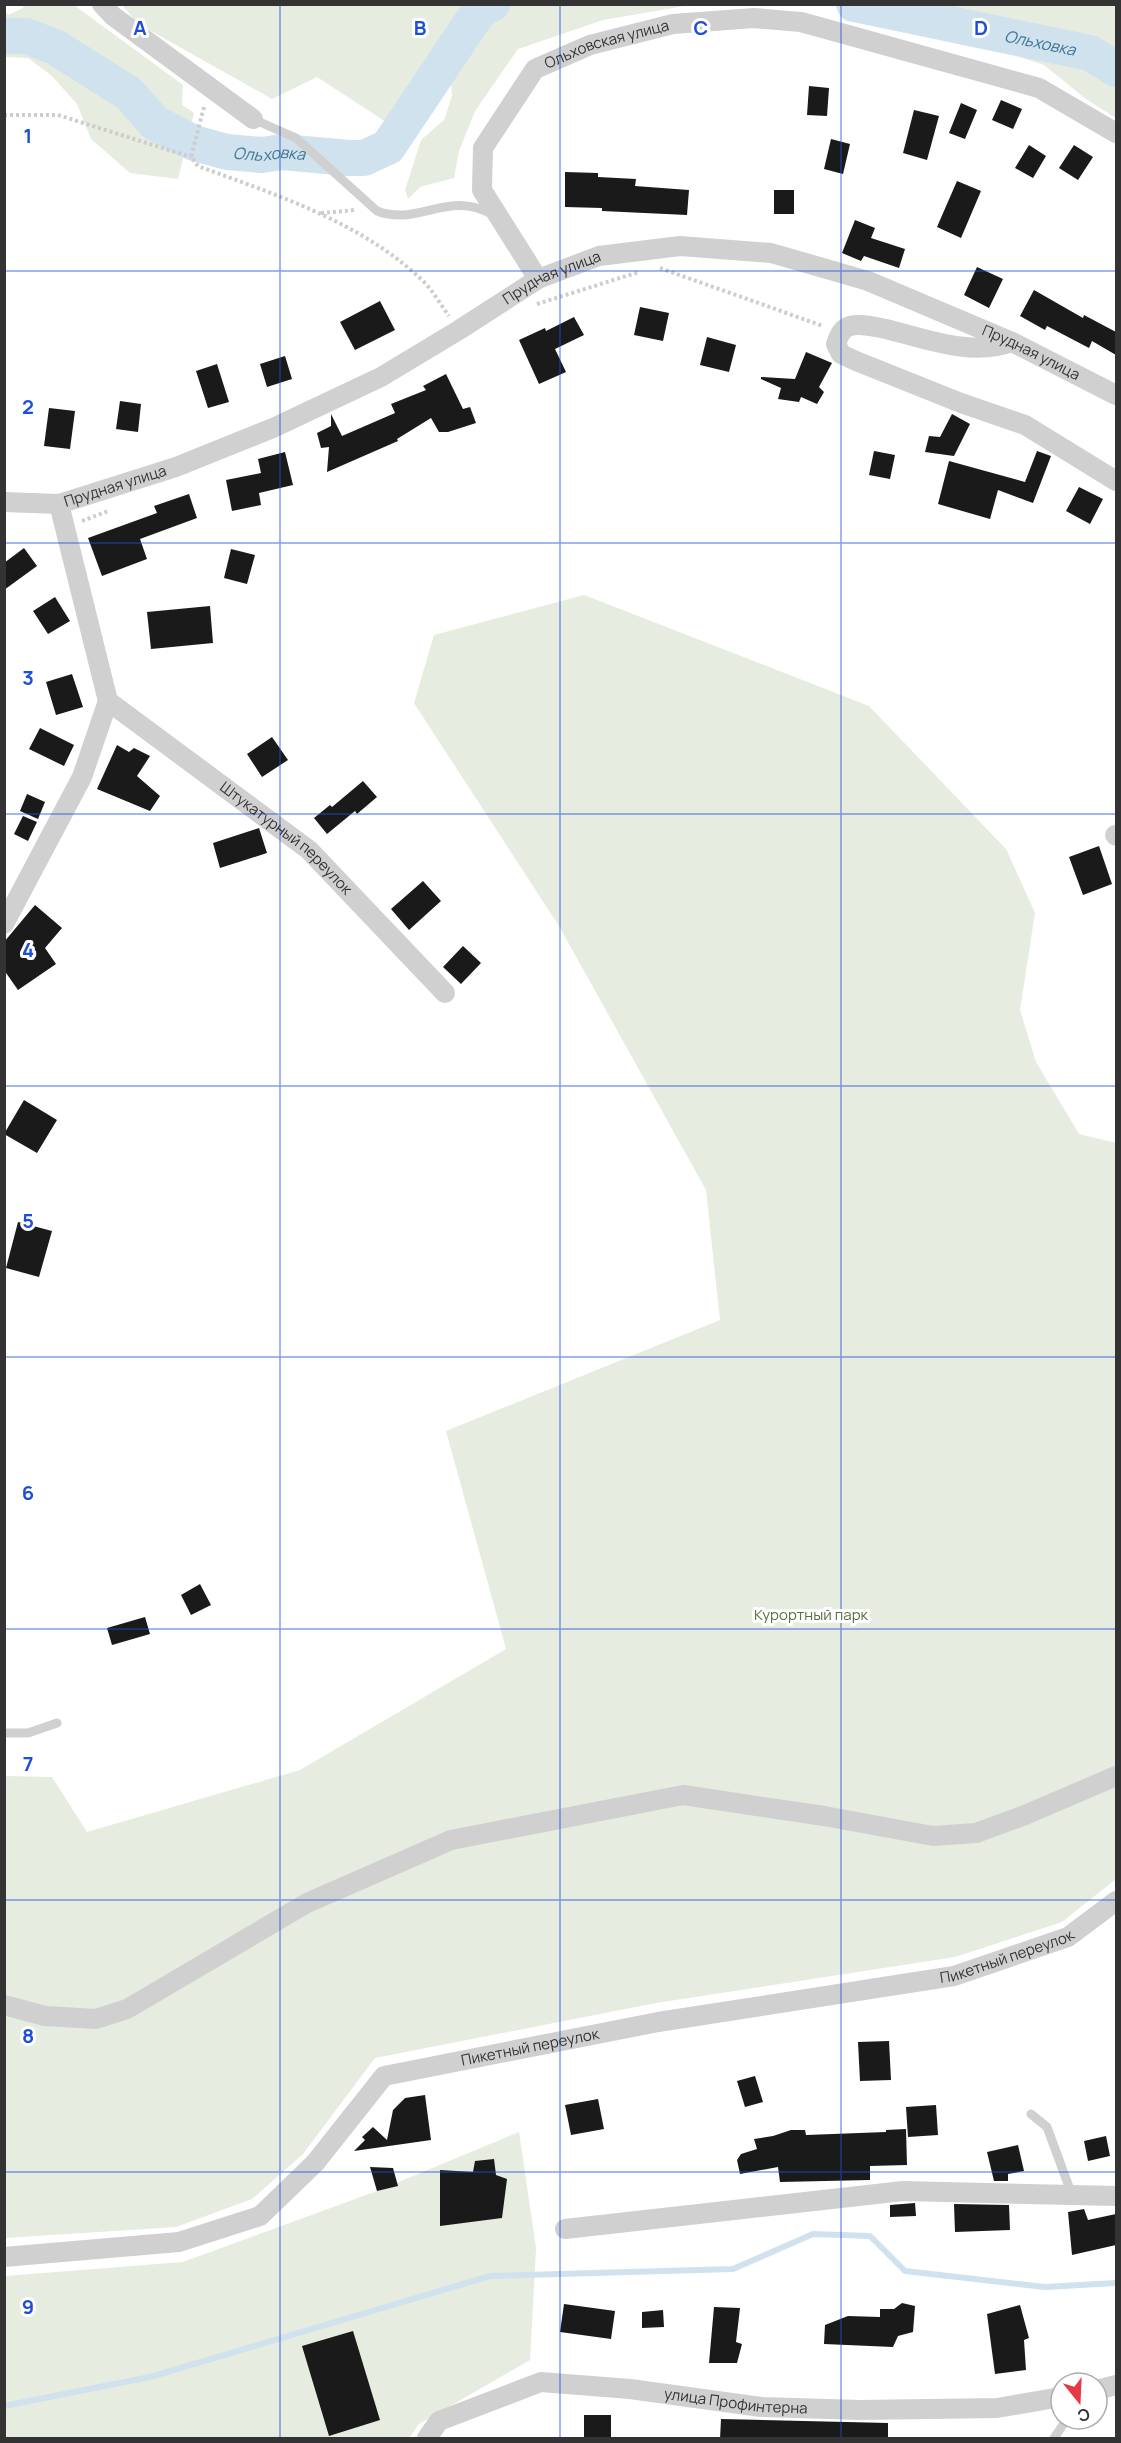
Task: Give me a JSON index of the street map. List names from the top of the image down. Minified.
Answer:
{"streets":{"street":["Ольховская улица","Прудная улица","Штукатурный переулок","Пикетный переулок","улица Профинтерна"]},"crossings":[["Ольховская улица","Прудная улица"]],"water":["Ольховка"],"parks":["Курортный парк"],"north":"bottom","grid":{"columns":["A","B","C","D"],"rows":["1","2","3","4","5","6","7","8","9"]}}
